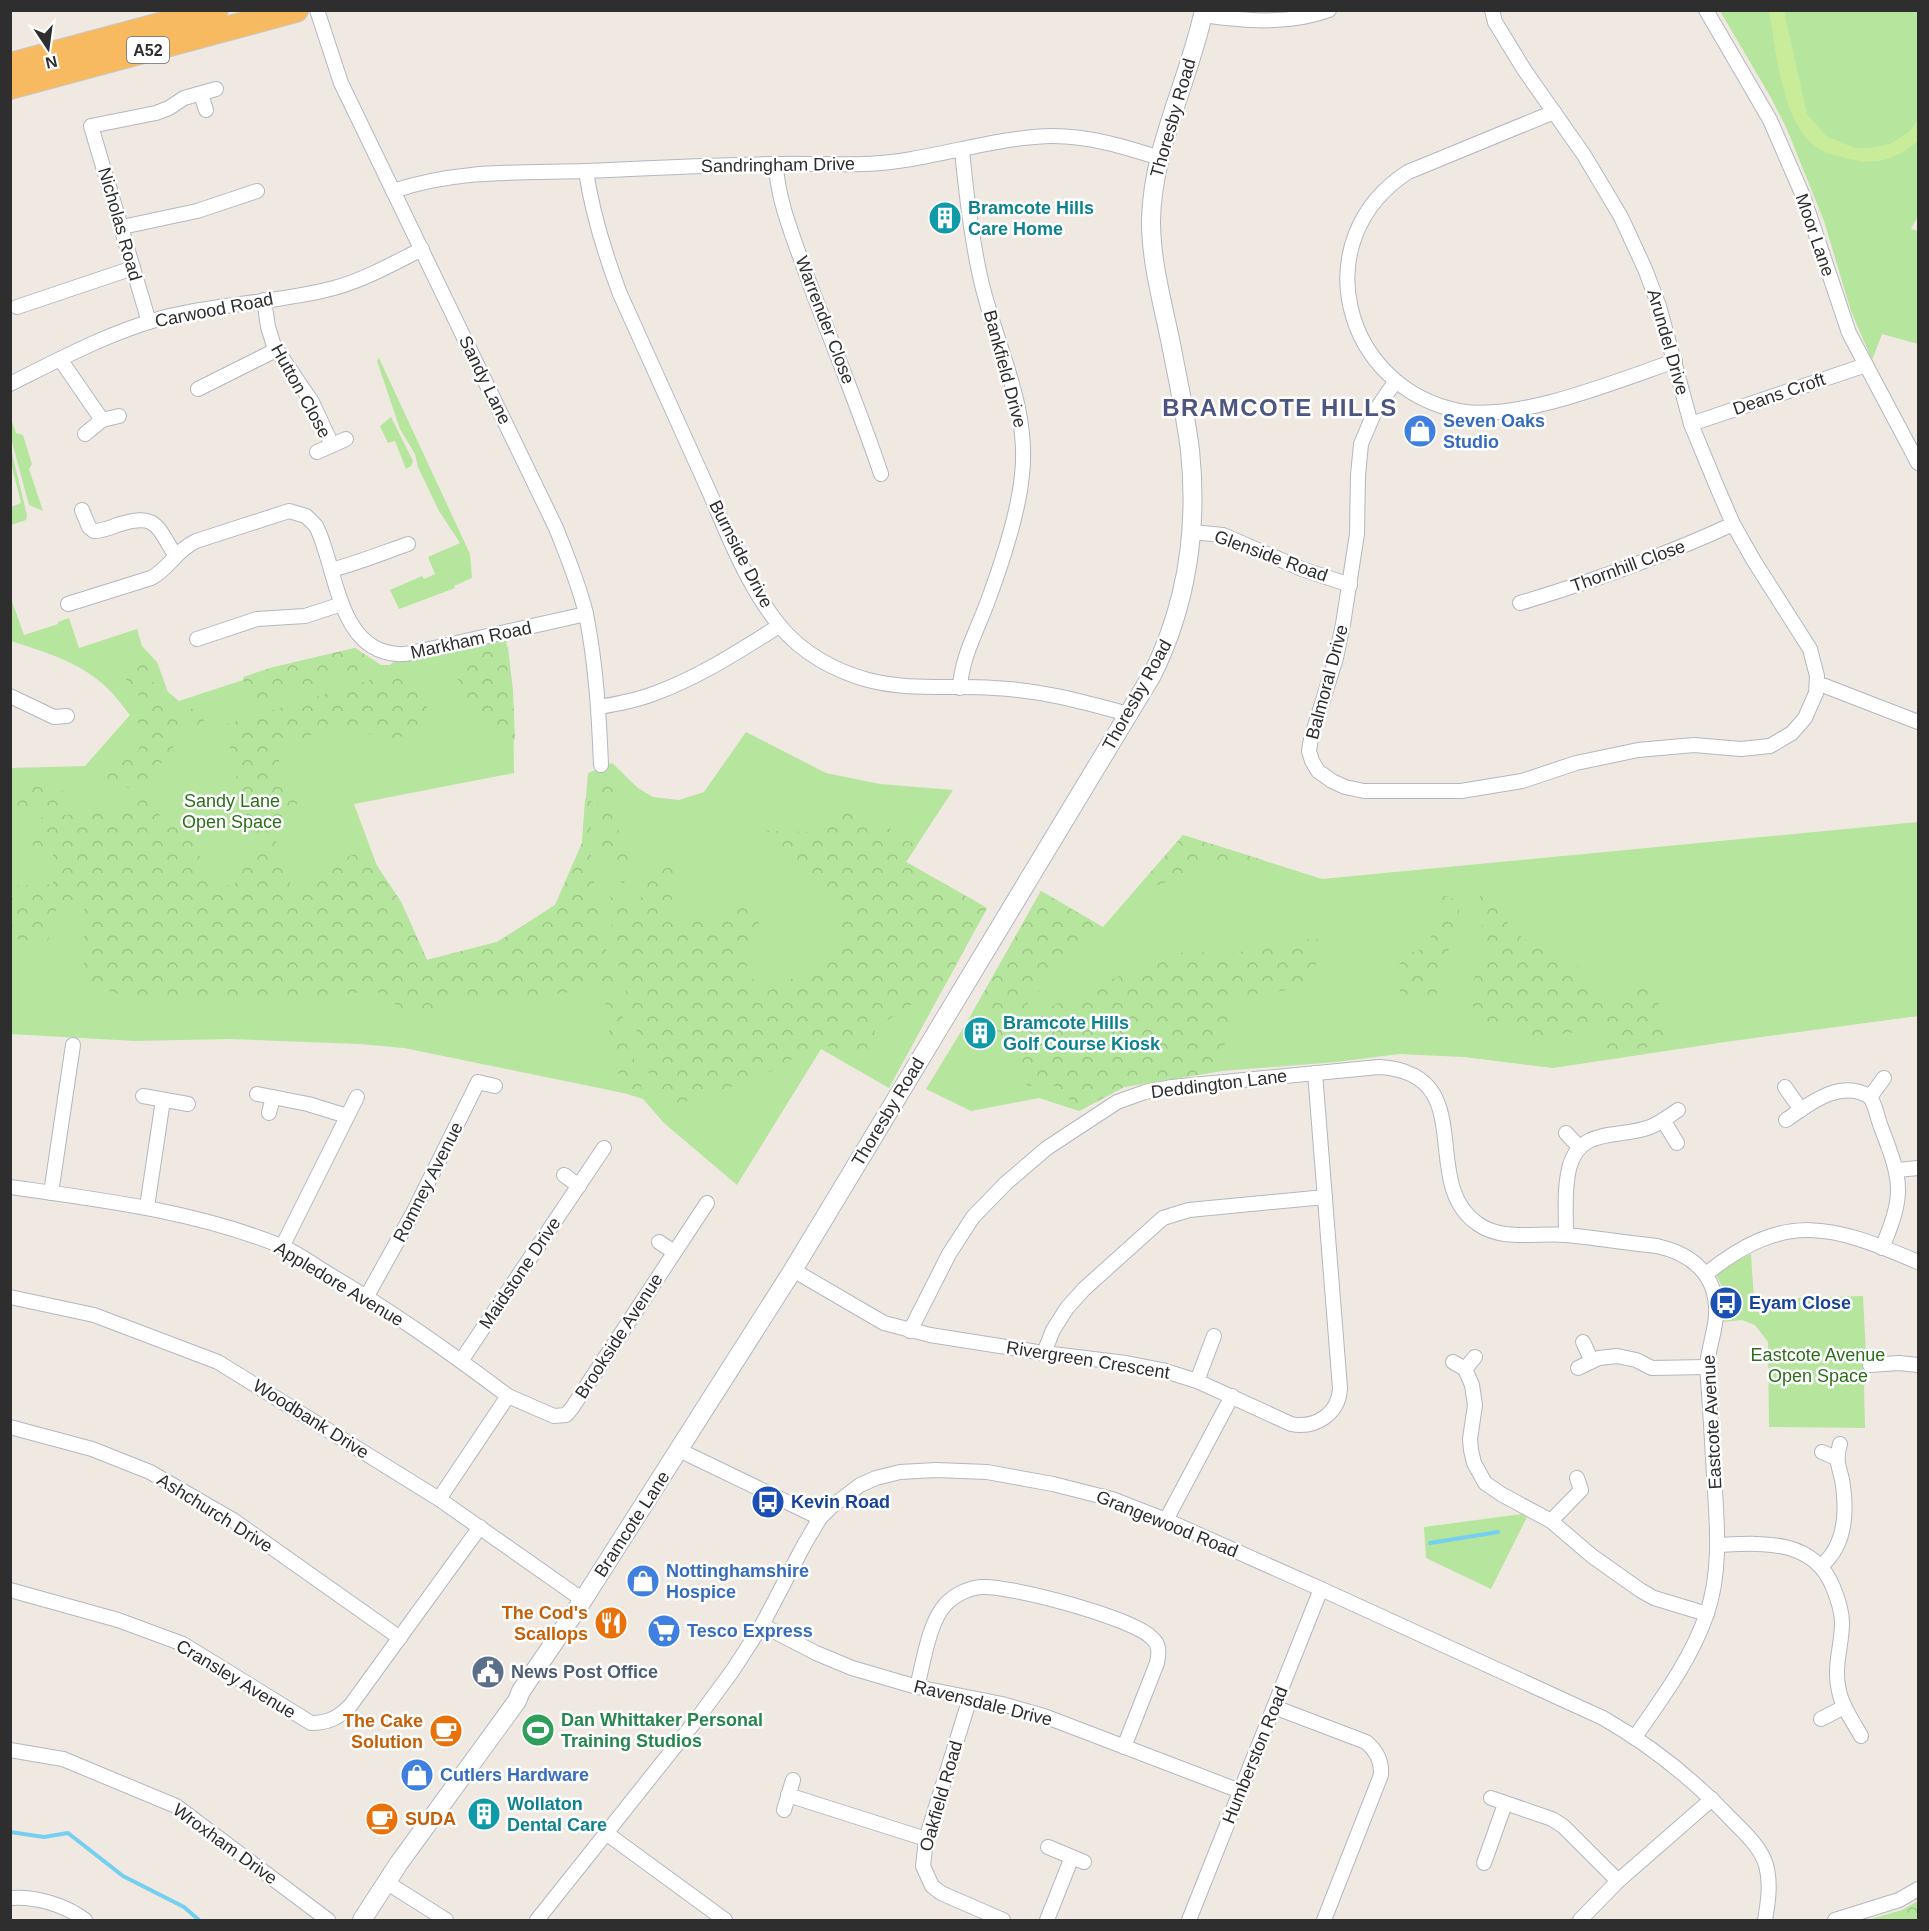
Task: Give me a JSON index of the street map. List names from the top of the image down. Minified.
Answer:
{"streets":{"highway":["A52"],"street":["Thoresby Road","Sandringham Drive","Nicholas Road","Moor Lane","Carwood Road","Warrender Close","Arundel Drive","Bankfield Drive","Sandy Lane","Hutton Close","Deans Croft","Burnside Drive","Glenside Road","Thornhill Close","Markham Road","Balmoral Drive","Deddington Lane","Romney Avenue","Maidstone Drive","Appledore Avenue","Brookside Avenue","Rivergreen Crescent","Woodbank Drive","Eastcote Avenue","Ashchurch Drive","Bramcote Lane","Grangewood Road","Cransley Avenue","Ravensdale Drive","Humberston Road","Oakfield Road","Wroxham Drive"]},"crossings":[["Thoresby Road","Sandringham Drive"],["Thoresby Road","Burnside Drive"],["Thoresby Road","Glenside Road"],["Thoresby Road","Rivergreen Crescent"],["Thoresby Road","Bramcote Lane"],["Sandringham Drive","Warrender Close"],["Sandringham Drive","Bankfield Drive"],["Sandringham Drive","Sandy Lane"],["Sandringham Drive","Burnside Drive"],["Nicholas Road","Carwood Road"],["Moor Lane","Deans Croft"],["Carwood Road","Sandy Lane"],["Carwood Road","Hutton Close"],["Arundel Drive","Deans Croft"],["Arundel Drive","Thornhill Close"],["Arundel Drive","Balmoral Drive"],["Bankfield Drive","Burnside Drive"],["Sandy Lane","Markham Road"],["Glenside Road","Balmoral Drive"],["Deddington Lane","Rivergreen Crescent"],["Romney Avenue","Appledore Avenue"],["Maidstone Drive","Appledore Avenue"],["Appledore Avenue","Brookside Avenue"],["Rivergreen Crescent","Bramcote Lane"],["Woodbank Drive","Bramcote Lane"],["Woodbank Drive","Cransley Avenue"],["Eastcote Avenue","Grangewood Road"],["Ashchurch Drive","Cransley Avenue"],["Grangewood Road","Ravensdale Drive"],["Grangewood Road","Humberston Road"],["Ravensdale Drive","Humberston Road"],["Ravensdale Drive","Oakfield Road"]],"districts":["BRAMCOTE HILLS"],"parks":["Sandy Lane Open Space","Eastcote Avenue Open Space"],"places":{"building":["Bramcote Hills Care Home","Bramcote Hills Golf Course Kiosk","Wollaton Dental Care"],"shop":["Seven Oaks Studio","Nottinghamshire Hospice","Cutlers Hardware"],"bus stop":["Eyam Close","Kevin Road"],"restaurant":["The Cod's Scallops"],"supermarket":["Tesco Express"],"public building":["News Post Office"],"sports":["Dan Whittaker Personal Training Studios"],"cafe":["The Cake Solution","SUDA"]},"north":"bottom"}
